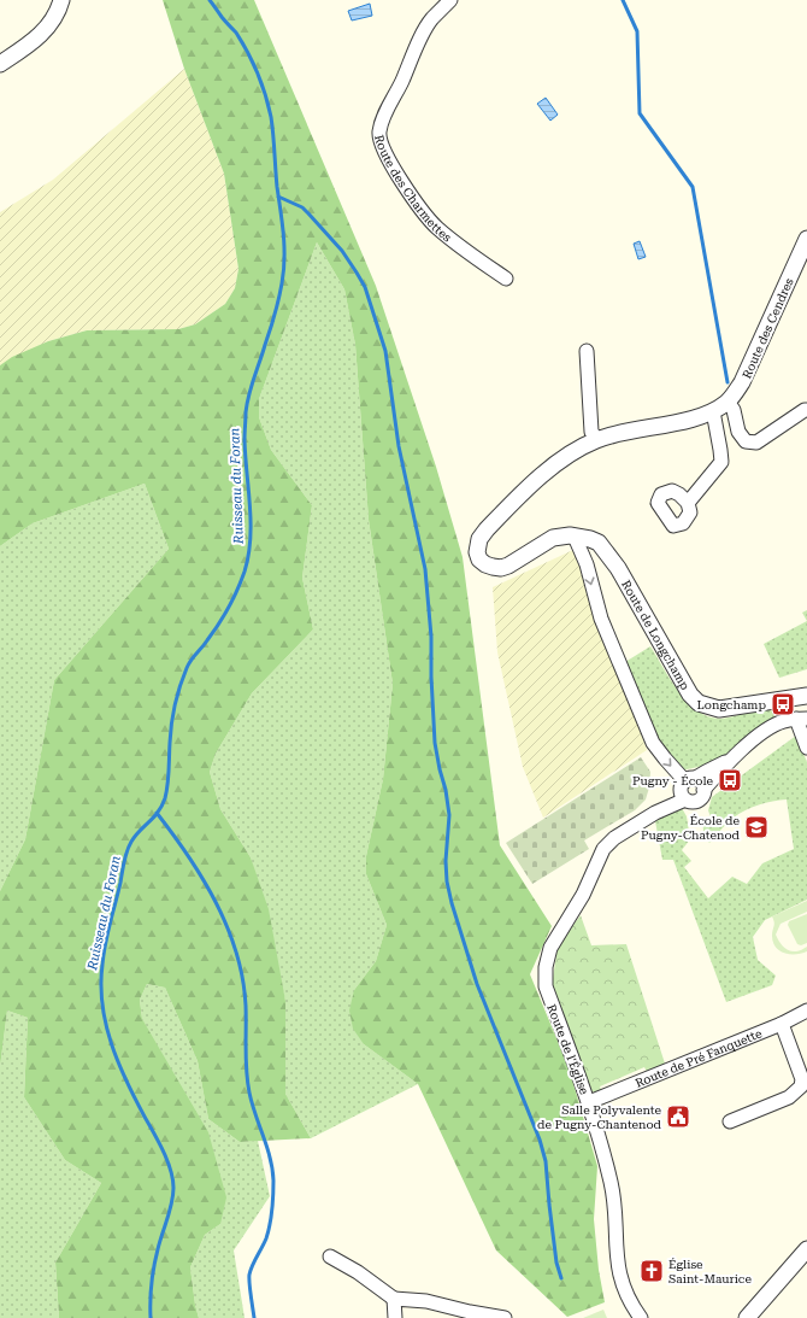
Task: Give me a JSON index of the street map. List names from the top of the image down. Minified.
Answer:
{"streets":{"street":["Route des Charmettes","Route des Cendres","Route de Longchamp","Route de l'Église","Route de Pré Fanquette"]},"crossings":[["Route des Cendres","Route de Longchamp"],["Route de l'Église","Route de Pré Fanquette"]],"water":["Ruisseau du Foran"],"places":{"bus stop":["Longchamp","Pugny - École"],"school or university":["École de Pugny-Chatenod"],"public building":["Salle Polyvalente de Pugny-Chantenod"],"church":["Église Saint-Maurice"]}}
